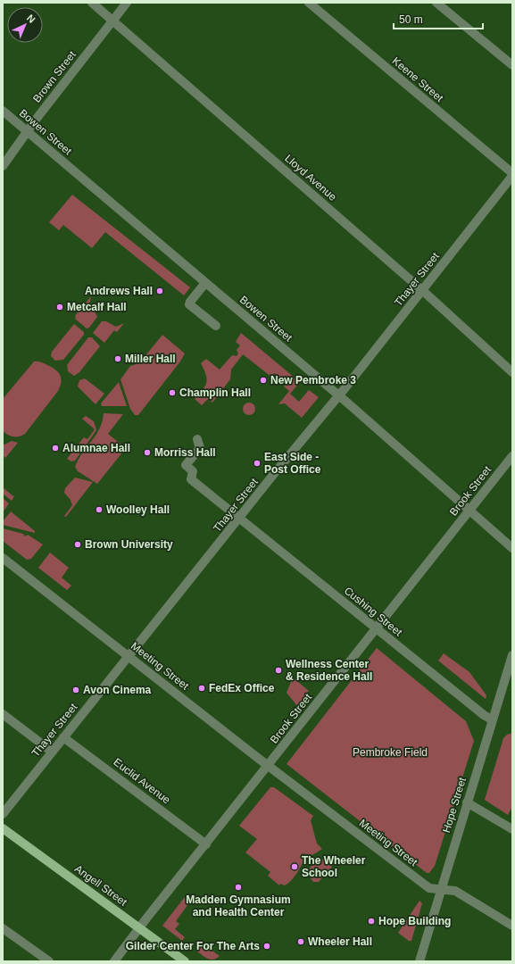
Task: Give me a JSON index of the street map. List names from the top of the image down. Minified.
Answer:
{"streets":{"main road":["Angell Street"],"street":["Brown Street","Keene Street","Bowen Street","Lloyd Avenue","Thayer Street","Brook Street","Cushing Street","Meeting Street","Euclid Avenue","Hope Street"]},"crossings":[["Brown Street","Bowen Street"],["Brown Street","Lloyd Avenue"],["Bowen Street","Thayer Street"],["Bowen Street","Brook Street"],["Lloyd Avenue","Thayer Street"],["Thayer Street","Cushing Street"],["Thayer Street","Meeting Street"],["Thayer Street","Euclid Avenue"],["Brook Street","Cushing Street"],["Brook Street","Meeting Street"],["Brook Street","Euclid Avenue"],["Brook Street","Angell Street"],["Cushing Street","Hope Street"],["Meeting Street","Hope Street"]],"parks":["Pembroke Field"],"places":["Andrews Hall","Metcalf Hall","Miller Hall","New Pembroke 3","Champlin Hall","Alumnae Hall","Morriss Hall","East Side - Post Office","Woolley Hall","Brown University","Wellness Center & Residence Hall","FedEx Office","Avon Cinema","The Wheeler School","Madden Gymnasium and Health Center","Hope Building","Wheeler Hall","Gilder Center For The Arts"],"scale_bar":"50 m","north":"top right"}
